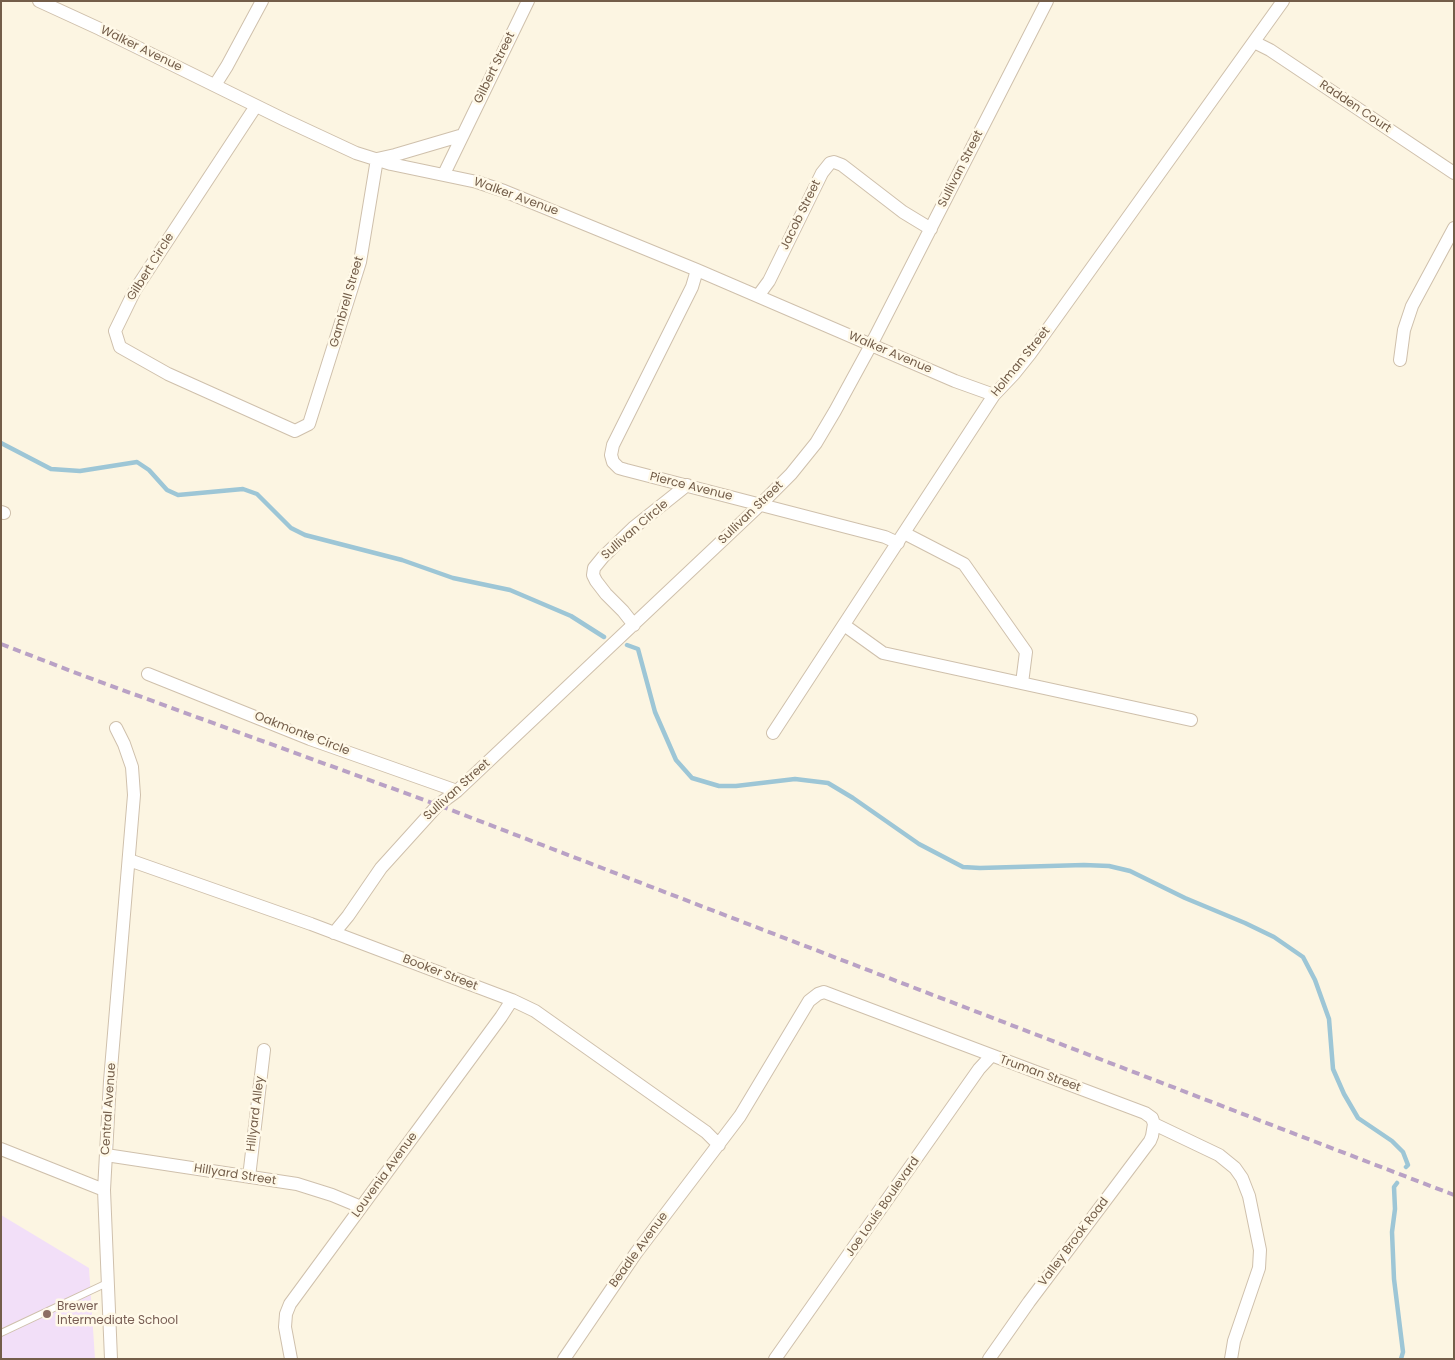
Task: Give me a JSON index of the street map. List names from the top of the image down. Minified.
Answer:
{"streets":{"street":["Walker Avenue","Gilbert Street","Radden Court","Sullivan Street","Jacob Street","Gilbert Circle","Gambrell Street","Holman Street","Pierce Avenue","Sullivan Circle","Oakmonte Circle","Booker Street","Truman Street","Central Avenue","Hillyard Alley","Hillyard Street","Louvenia Avenue","Joe Louis Boulevard","Valley Brook Road","Beadle Avenue"]},"crossings":[["Walker Avenue","Gilbert Street"],["Walker Avenue","Sullivan Street"],["Walker Avenue","Jacob Street"],["Walker Avenue","Gilbert Circle"],["Walker Avenue","Gambrell Street"],["Walker Avenue","Holman Street"],["Walker Avenue","Pierce Avenue"],["Radden Court","Holman Street"],["Sullivan Street","Jacob Street"],["Sullivan Street","Pierce Avenue"],["Sullivan Street","Sullivan Circle"],["Sullivan Street","Oakmonte Circle"],["Sullivan Street","Booker Street"],["Gilbert Circle","Gambrell Street"],["Holman Street","Pierce Avenue"],["Pierce Avenue","Sullivan Circle"],["Booker Street","Truman Street"],["Booker Street","Central Avenue"],["Booker Street","Louvenia Avenue"],["Booker Street","Beadle Avenue"],["Truman Street","Joe Louis Boulevard"],["Truman Street","Valley Brook Road"],["Truman Street","Beadle Avenue"],["Central Avenue","Hillyard Street"],["Hillyard Alley","Hillyard Street"],["Hillyard Street","Louvenia Avenue"]],"places":["Brewer Intermediate School"]}
